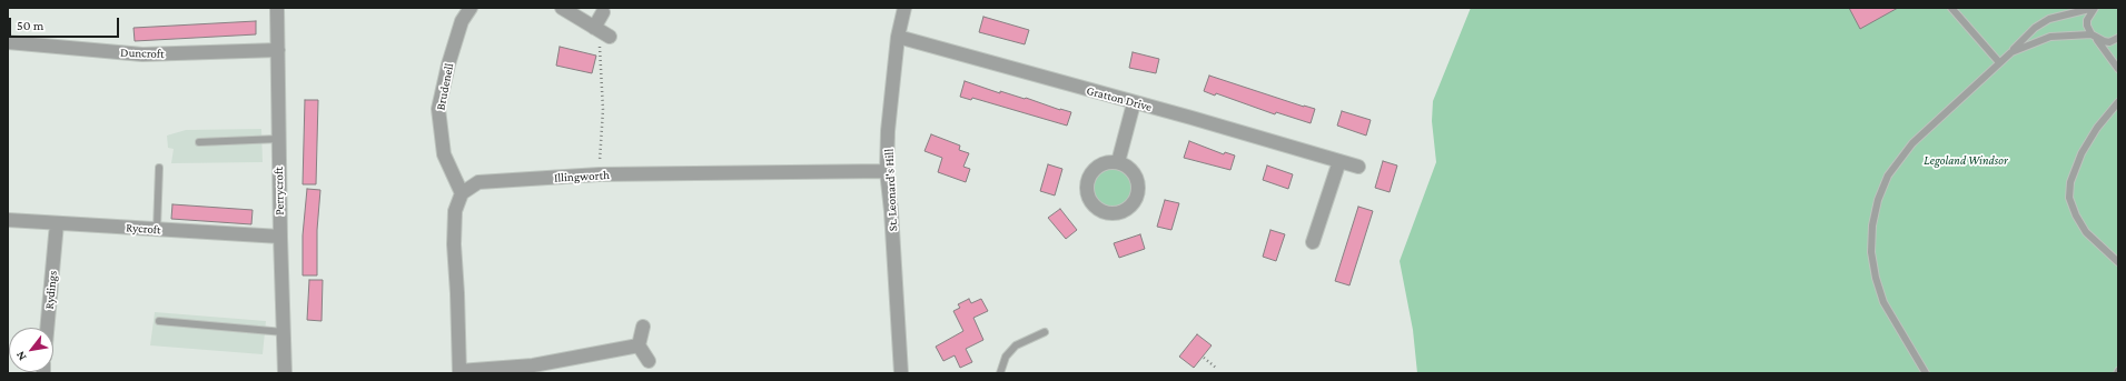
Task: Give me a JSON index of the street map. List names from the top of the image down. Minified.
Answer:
{"streets":{"street":["Duncroft","Brudenell","Gratton Drive","Illingworth","St. Leonard's Hill","Perrycroft","Rycroft","Rydings"]},"crossings":[["Duncroft","Perrycroft"],["Brudenell","Illingworth"],["Gratton Drive","St. Leonard's Hill"],["Illingworth","St. Leonard's Hill"],["Perrycroft","Rycroft"],["Rycroft","Rydings"]],"parks":["Legoland Windsor"],"scale_bar":"50 m","north":"bottom left"}
